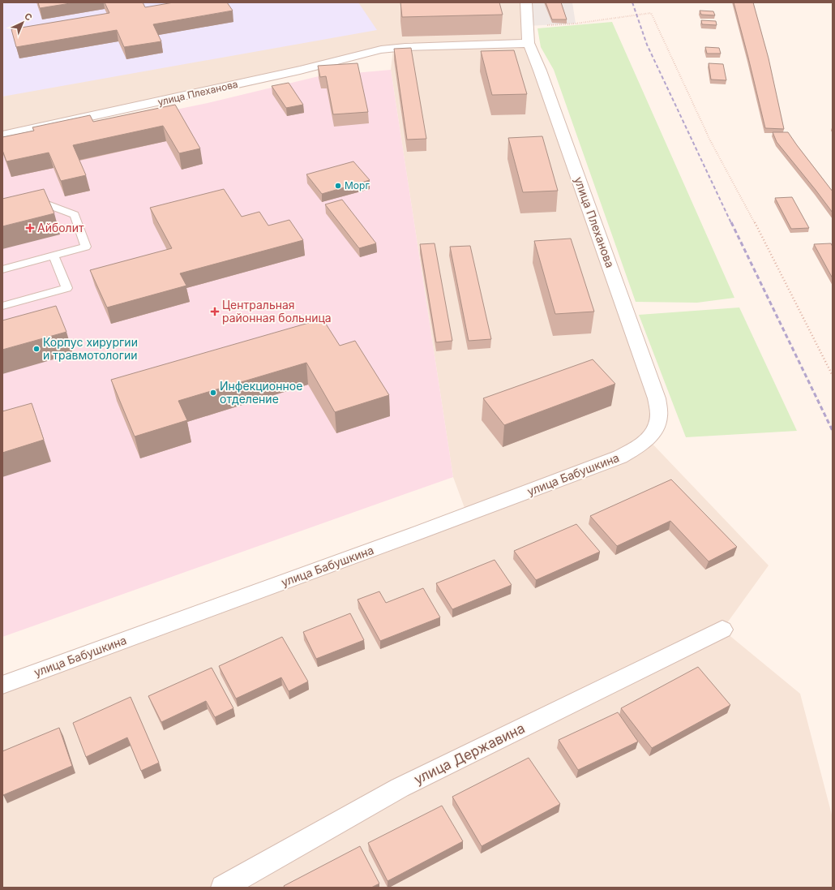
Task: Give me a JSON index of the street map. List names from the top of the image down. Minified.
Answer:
{"streets":{"street":["улица Плеханова","улица Бабушкина","улица Державина"]},"crossings":[["улица Плеханова","улица Бабушкина"]],"places":{"other":["Морг","Корпус хирургии и травмотологии","Инфекционное отделение"],"health":["Айболит","Центральная районная больница"]},"north":"top right"}
